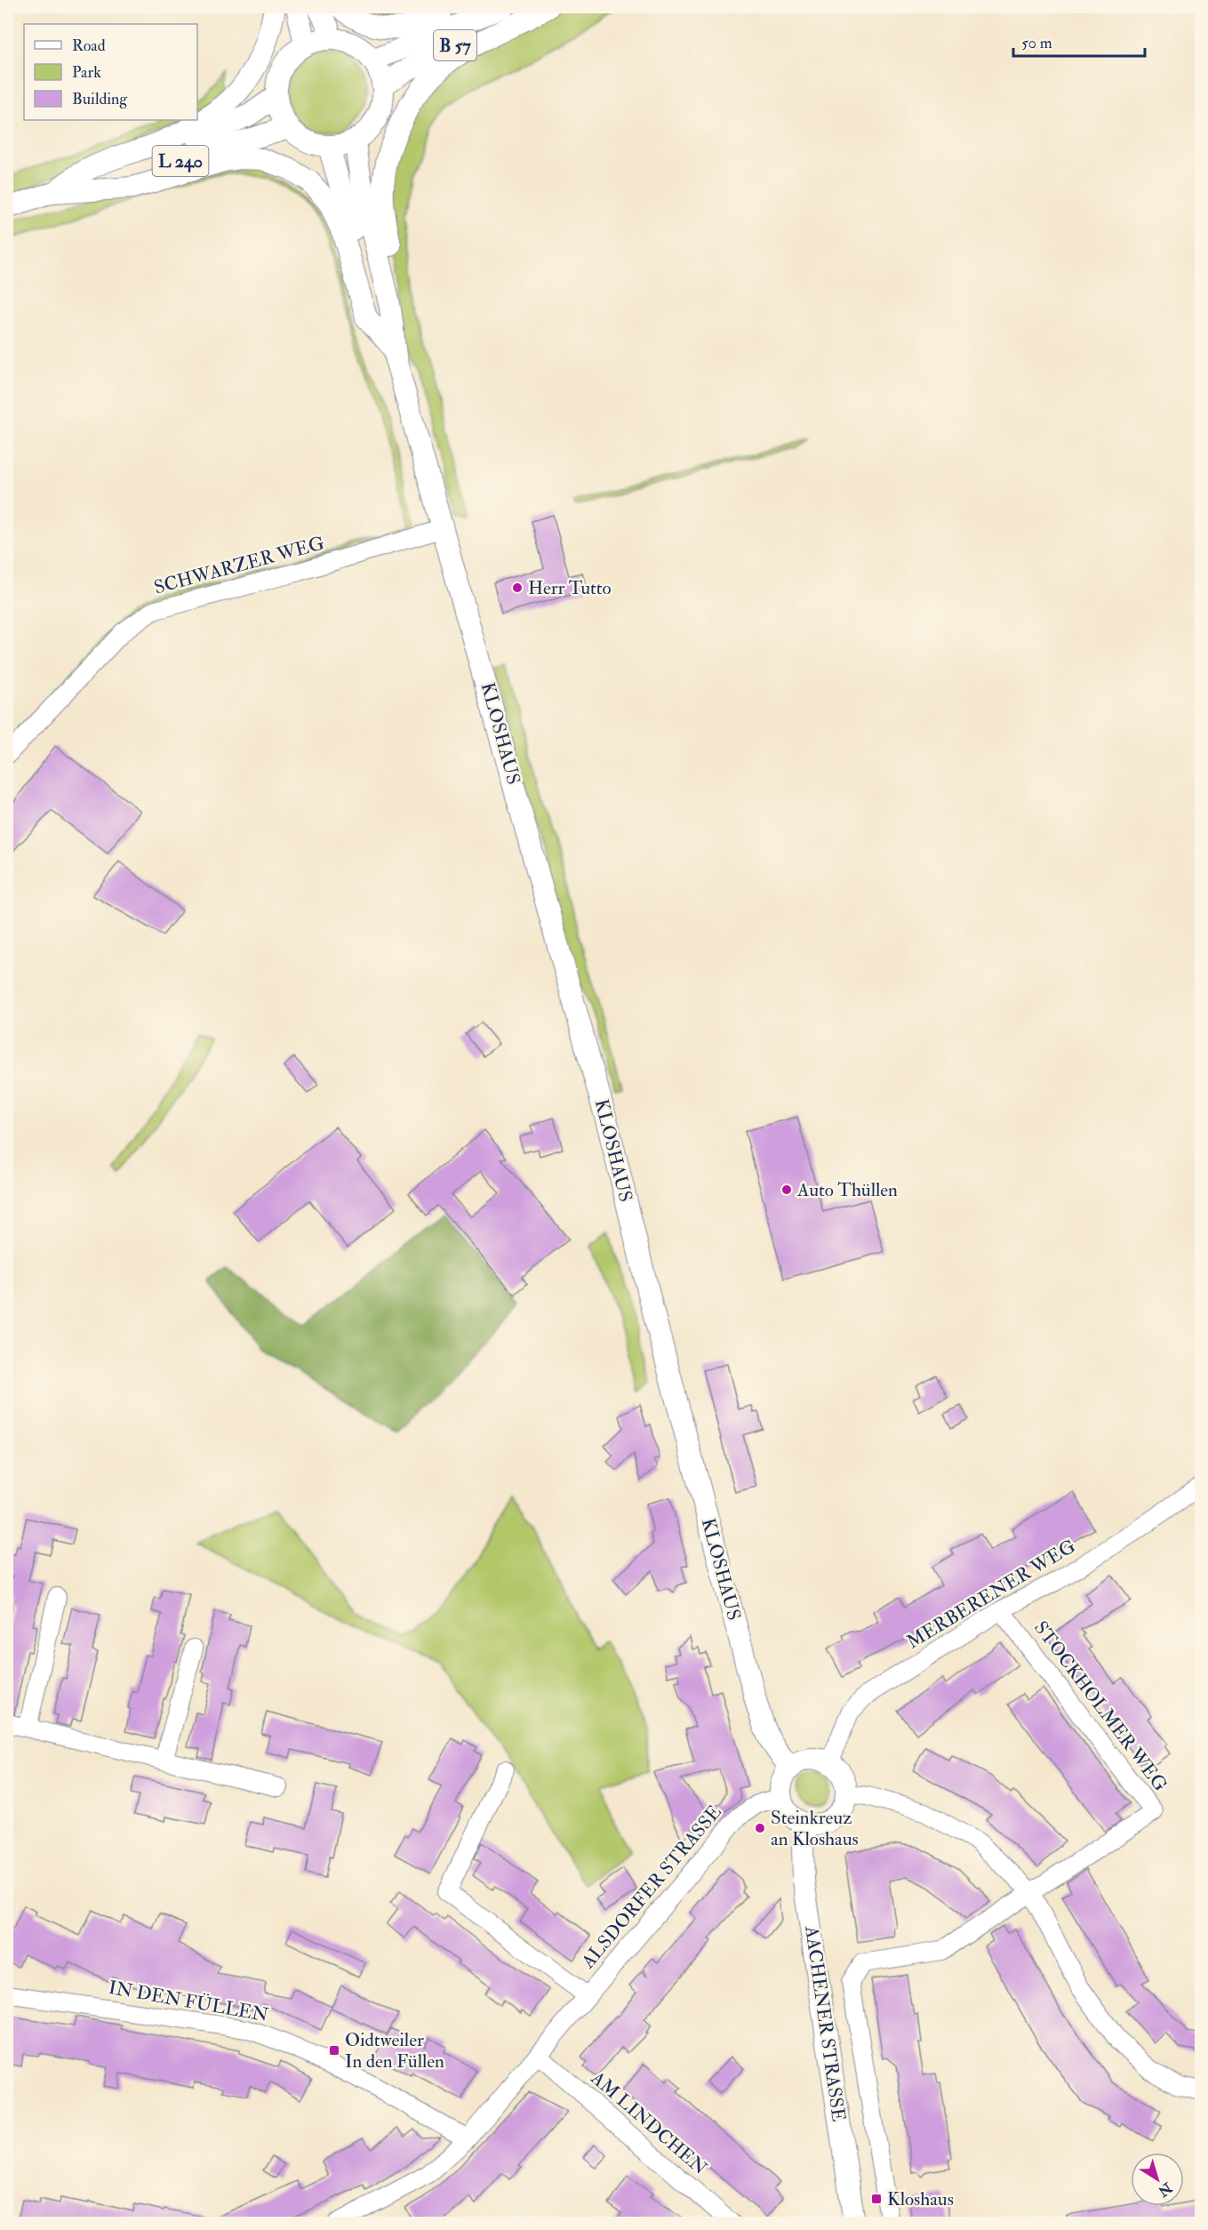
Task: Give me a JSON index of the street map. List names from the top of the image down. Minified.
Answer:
{"streets":{"main road":["B 57","L 240","KLOSHAUS","AACHENER STRASSE"],"street":["SCHWARZER WEG","MERBERENER WEG","STOCKHOLMER WEG","ALSDORFER STRASSE","IN DEN FÜLLEN","AM LINDCHEN"]},"crossings":[["B 57","L 240"],["SCHWARZER WEG","KLOSHAUS"],["KLOSHAUS","MERBERENER WEG"],["KLOSHAUS","ALSDORFER STRASSE"],["KLOSHAUS","AACHENER STRASSE"],["MERBERENER WEG","STOCKHOLMER WEG"],["MERBERENER WEG","ALSDORFER STRASSE"],["MERBERENER WEG","AACHENER STRASSE"],["ALSDORFER STRASSE","IN DEN FÜLLEN"],["ALSDORFER STRASSE","AACHENER STRASSE"],["ALSDORFER STRASSE","AM LINDCHEN"]],"places":{"other":["Herr Tutto","Auto Thüllen","Steinkreuz an Kloshaus"],"transit":["Oidtweiler In den Füllen","Kloshaus"]},"legend":["Road","Park","Building"],"scale_bar":"50 m","north":"bottom right"}
